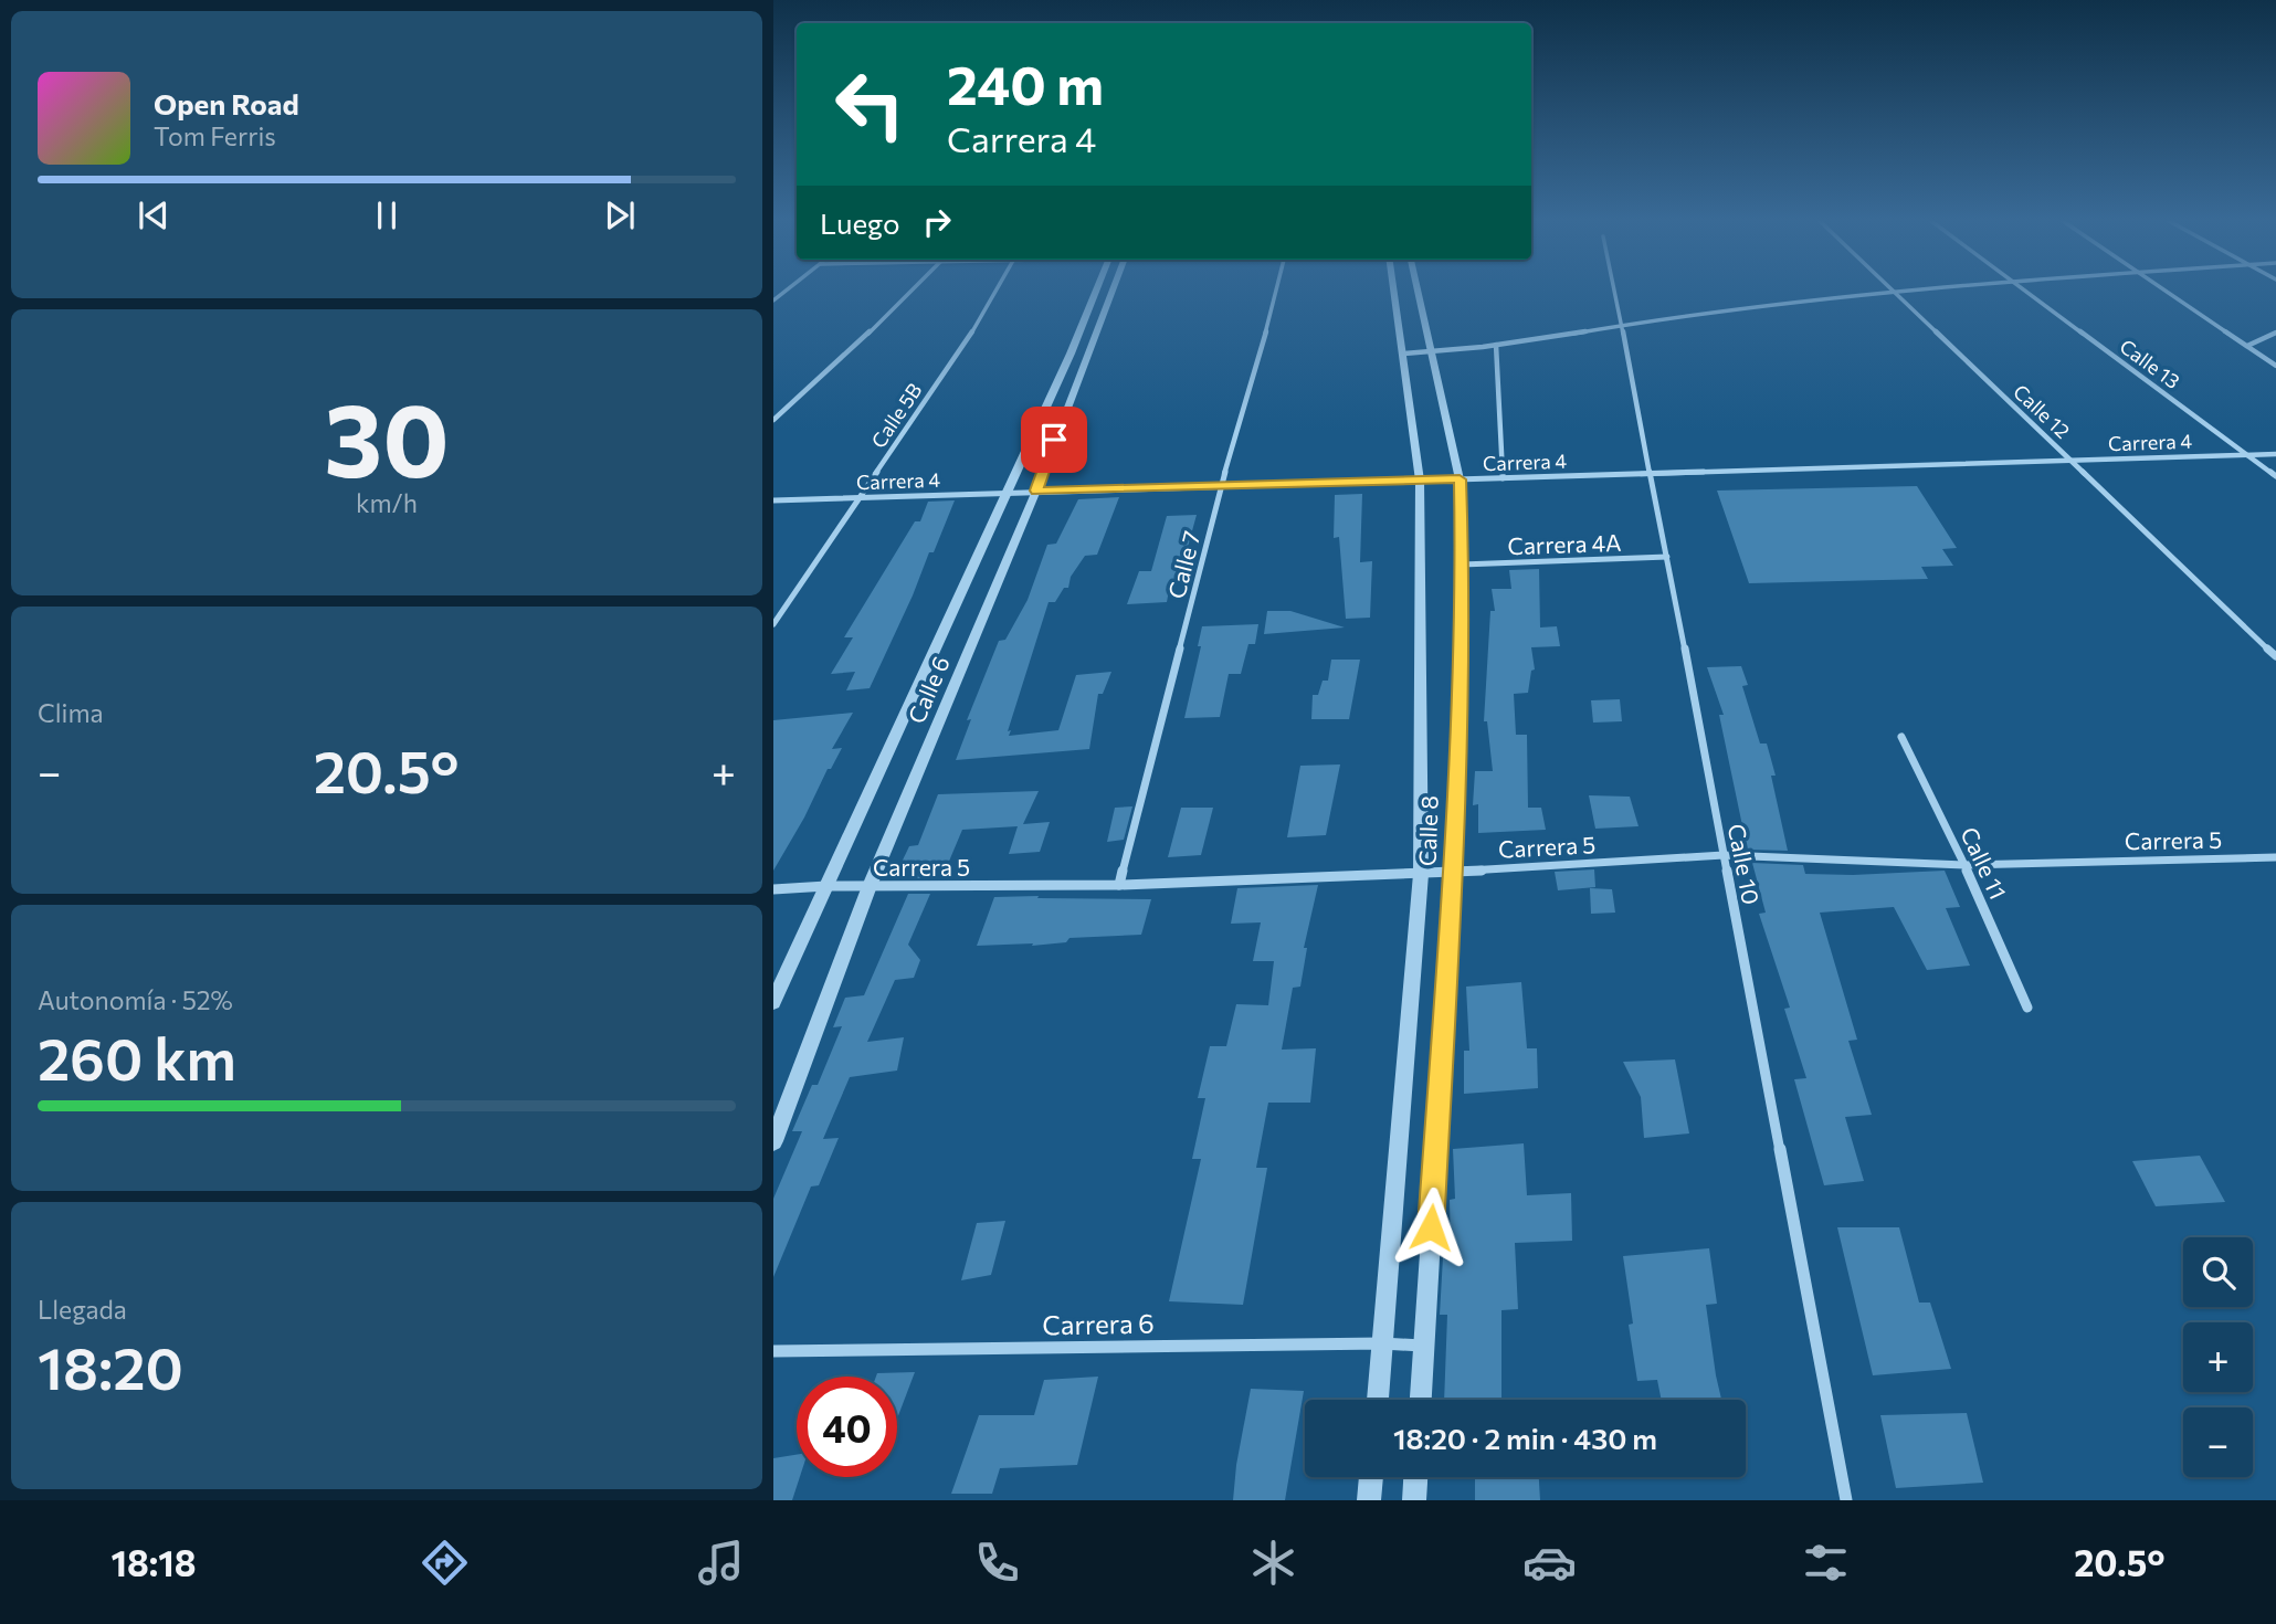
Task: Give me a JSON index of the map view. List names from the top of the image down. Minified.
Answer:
{"streets":{"street":["Calle 13","Calle 12","Calle 5B","Carrera 4","Carrera 4A","Calle 7","Calle 6","Calle 8","Carrera 5","Calle 11","Calle 10","Carrera 6"]},"crossings":[["Calle 13","Carrera 4"],["Calle 12","Carrera 4"],["Calle 5B","Carrera 4"],["Carrera 4","Calle 7"],["Carrera 4","Calle 6"],["Carrera 4","Calle 8"],["Carrera 4","Calle 10"],["Carrera 4A","Calle 8"],["Carrera 4A","Calle 10"],["Calle 7","Carrera 5"],["Calle 6","Carrera 5"],["Calle 8","Carrera 5"],["Calle 8","Carrera 6"],["Carrera 5","Calle 11"],["Carrera 5","Calle 10"]],"page":{"turn":["240 m","Carrera 4"],"song":["Open Road","Tom Ferris"],"then":"Luego","tile":[["30","km/h"],"Clima",["Autonomía · 52%","260 km"],["Llegada","18:20"]],"heat":["−","20.5°","+"],"map_buttons":["+","−"],"limit":"40","trip":"18:20 · 2 min · 430 m","tabs":["18:18","20.5°"]}}
